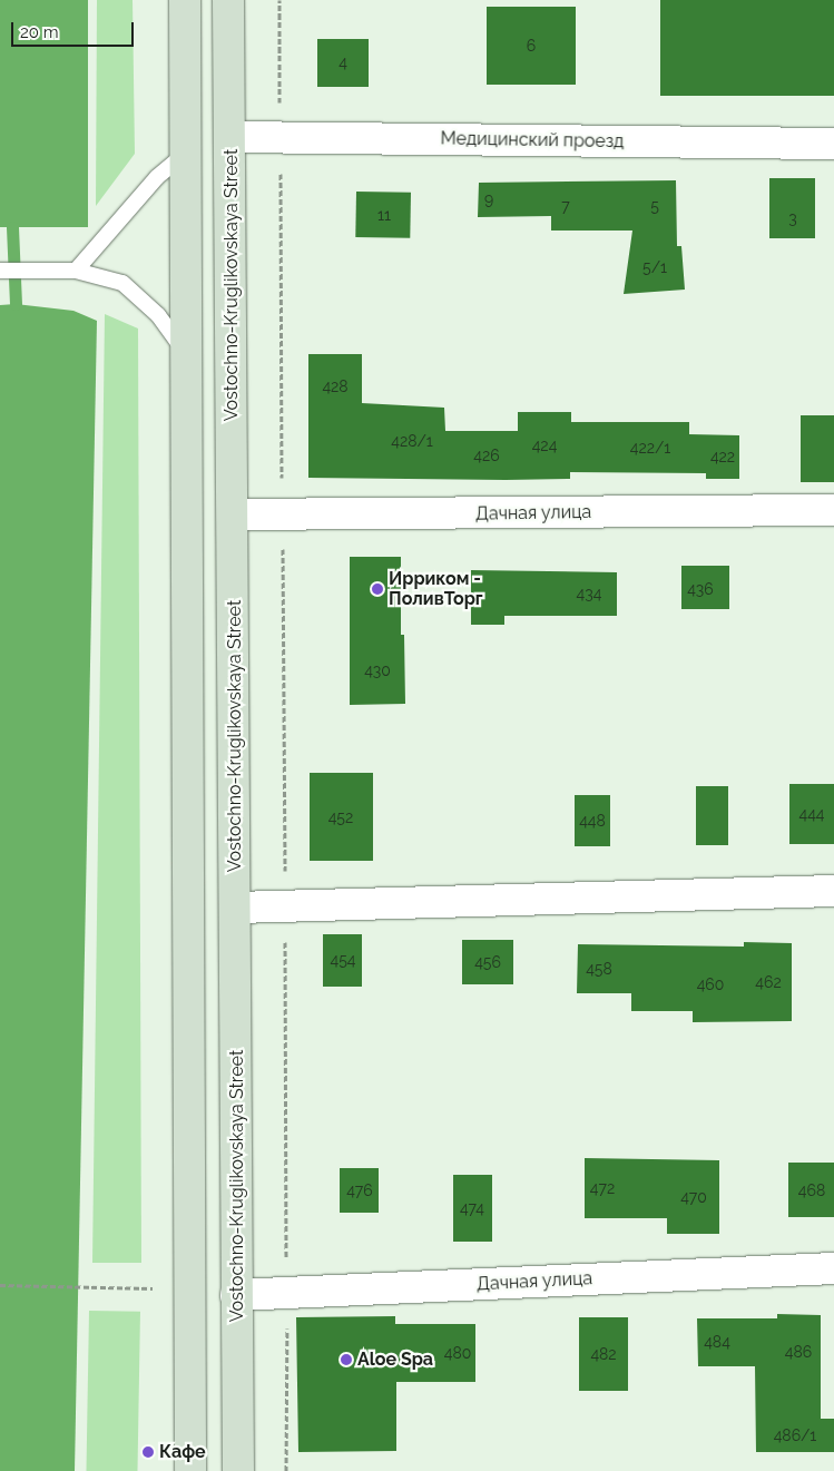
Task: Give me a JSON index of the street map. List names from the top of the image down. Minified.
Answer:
{"streets":{"main road":["Vostochno-Kruglikovskaya Street"],"street":["Медицинский проезд","Дачная улица"]},"crossings":[["Медицинский проезд","Vostochno-Kruglikovskaya Street"],["Vostochno-Kruglikovskaya Street","Дачная улица"]],"places":["Ирриком - ПоливТорг","Aloe Spa","Кафе"],"house_numbers":["6","4","9","7","5","11","3","5/1","428","428/1","424","422/1","426","422","436","434","430","444","452","448","454","456","458","462","460","472","476","468","470","474","484","486","480","482","486/1"],"scale_bar":"20 m"}
